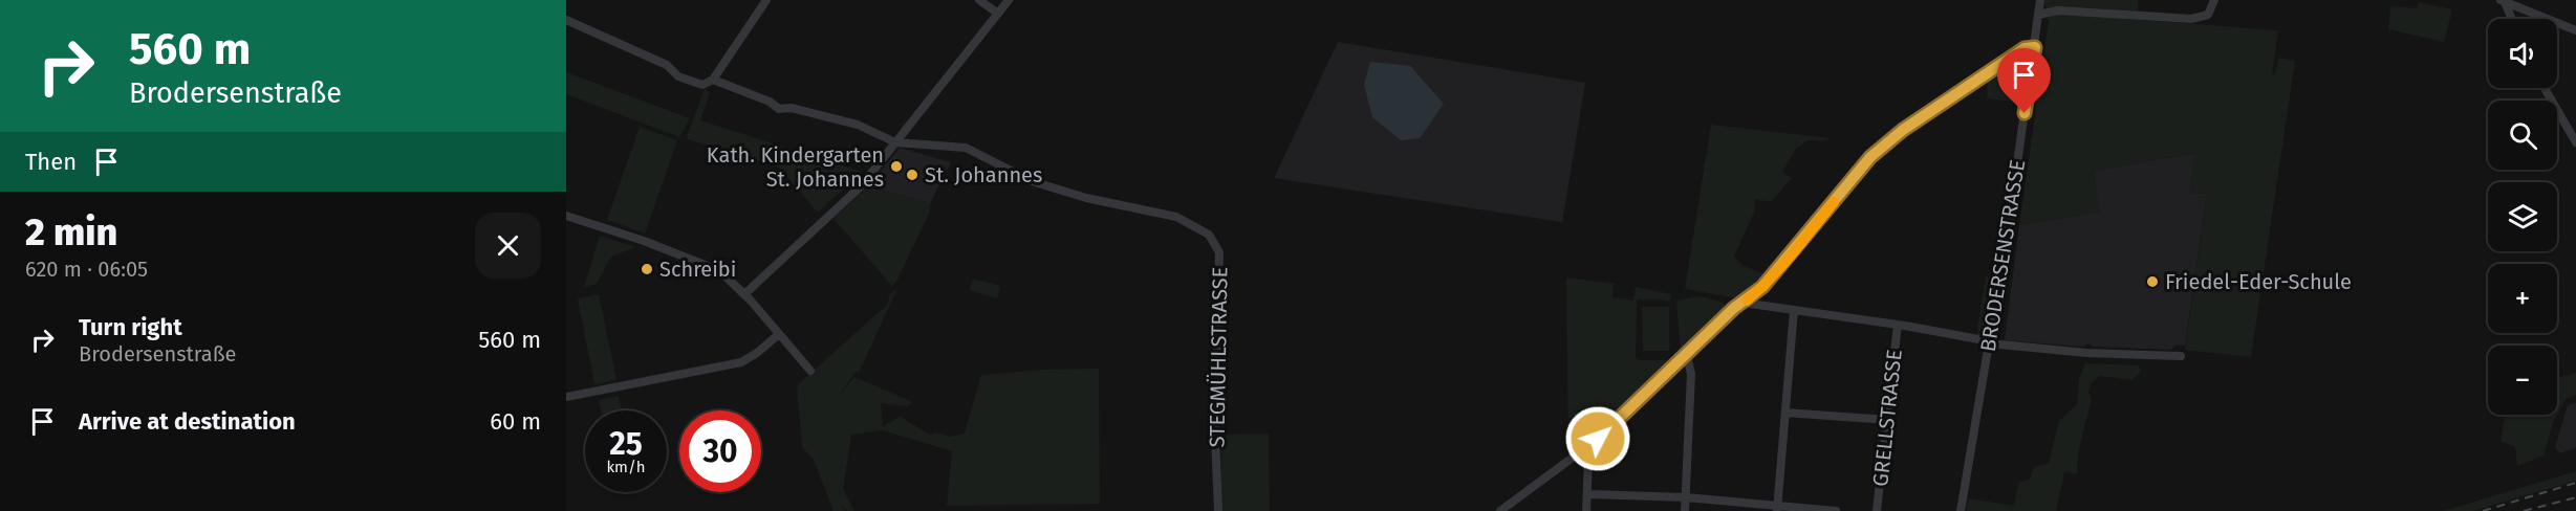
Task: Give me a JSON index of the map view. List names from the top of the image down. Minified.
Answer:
{"streets":{"street":["BRODERSENSTRASSE","STEGMÜHLSTRASSE","GRELLSTRASSE"]},"places":["Kath. Kindergarten St. Johannes","St. Johannes","Schreibi","Friedel-Eder-Schule"],"page":{"turn":["560 m","Brodersenstraße"],"map_buttons":["+","−"],"then":"Then","heading":["2 min","620 m · 06:05"],"list":[{"name":"Turn right","note":"Brodersenstraße","value":"560 m"},{"name":"Arrive at destination","value":"60 m"}],"speed":"25 km/h","limit":"30"}}
